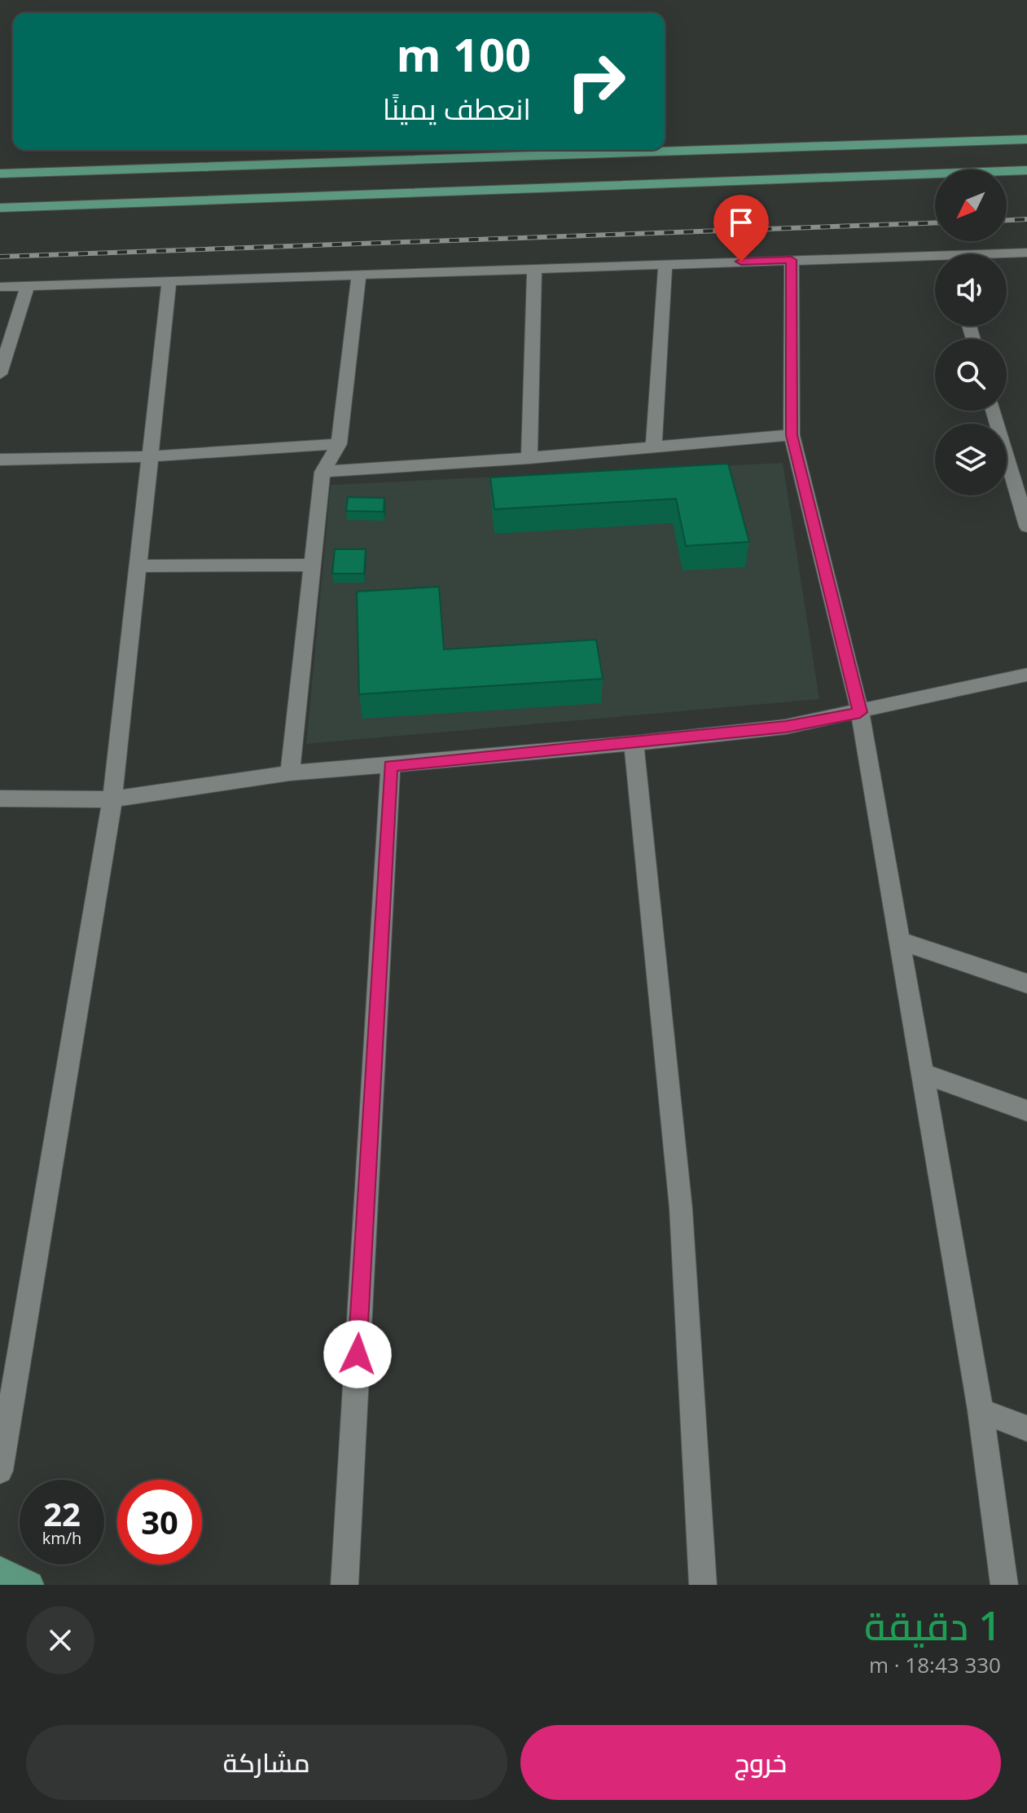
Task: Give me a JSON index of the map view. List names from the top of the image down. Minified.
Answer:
{"north":"bottom left","page":{"turn":["100 m","انعطف يمينًا"],"speed":"22 km/h","limit":"30","heading":["1 دقيقة","330 m · 18:43"],"buttons":["خروج","مشاركة"]}}
